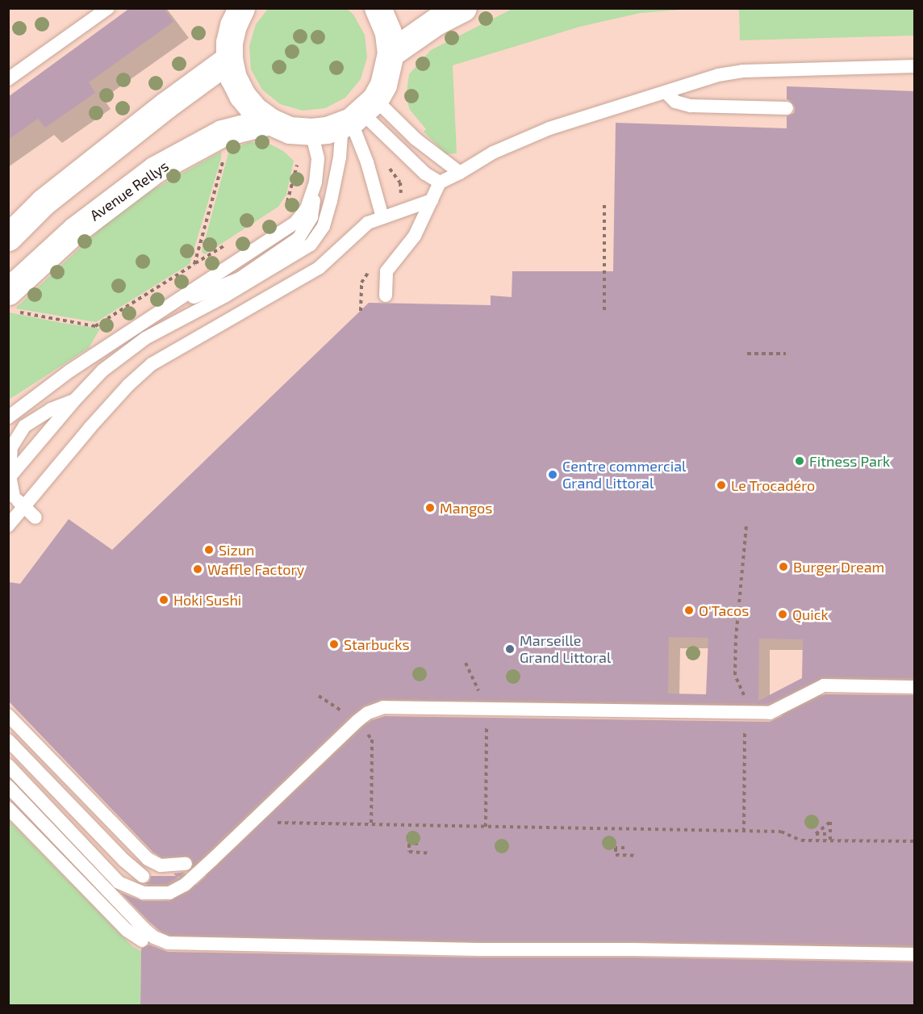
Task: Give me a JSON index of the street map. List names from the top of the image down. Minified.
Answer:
{"streets":{"street":["Avenue Rellys"]},"places":["Fitness Park","Centre commercial Grand Littoral","Le Trocadéro","Mangos","Sizun","Burger Dream","Waffle Factory","Hoki Sushi","O'Tacos","Quick","Starbucks","Marseille Grand Littoral"]}
